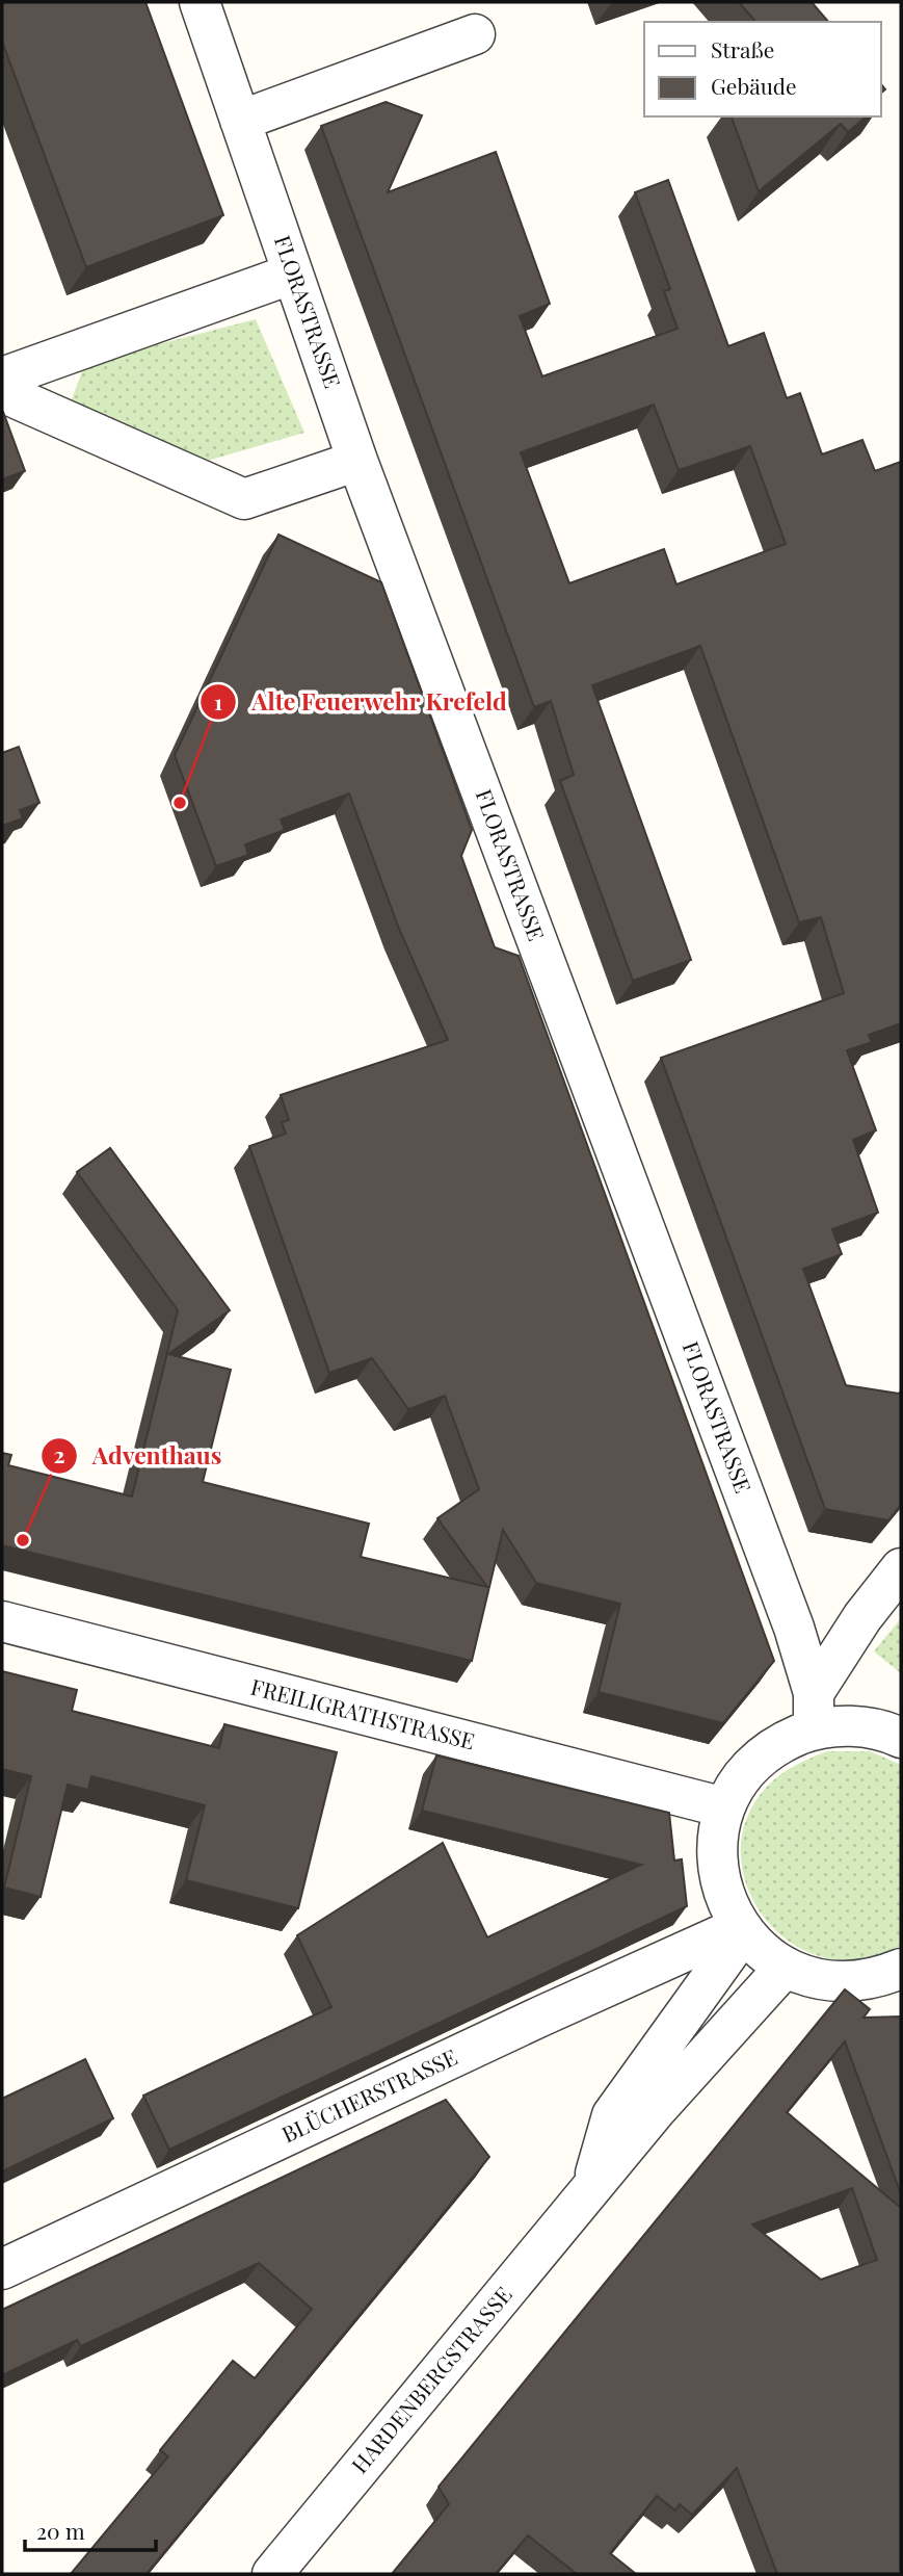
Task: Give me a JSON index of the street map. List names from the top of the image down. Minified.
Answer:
{"streets":{"street":["FLORASTRASSE","FREILIGRATHSTRASSE","BLÜCHERSTRASSE","HARDENBERGSTRASSE"]},"crossings":[["BLÜCHERSTRASSE","HARDENBERGSTRASSE"]],"places":["Alte Feuerwehr Krefeld","Adventhaus"],"legend":["Straße","Gebäude"],"scale_bar":"20 m"}
